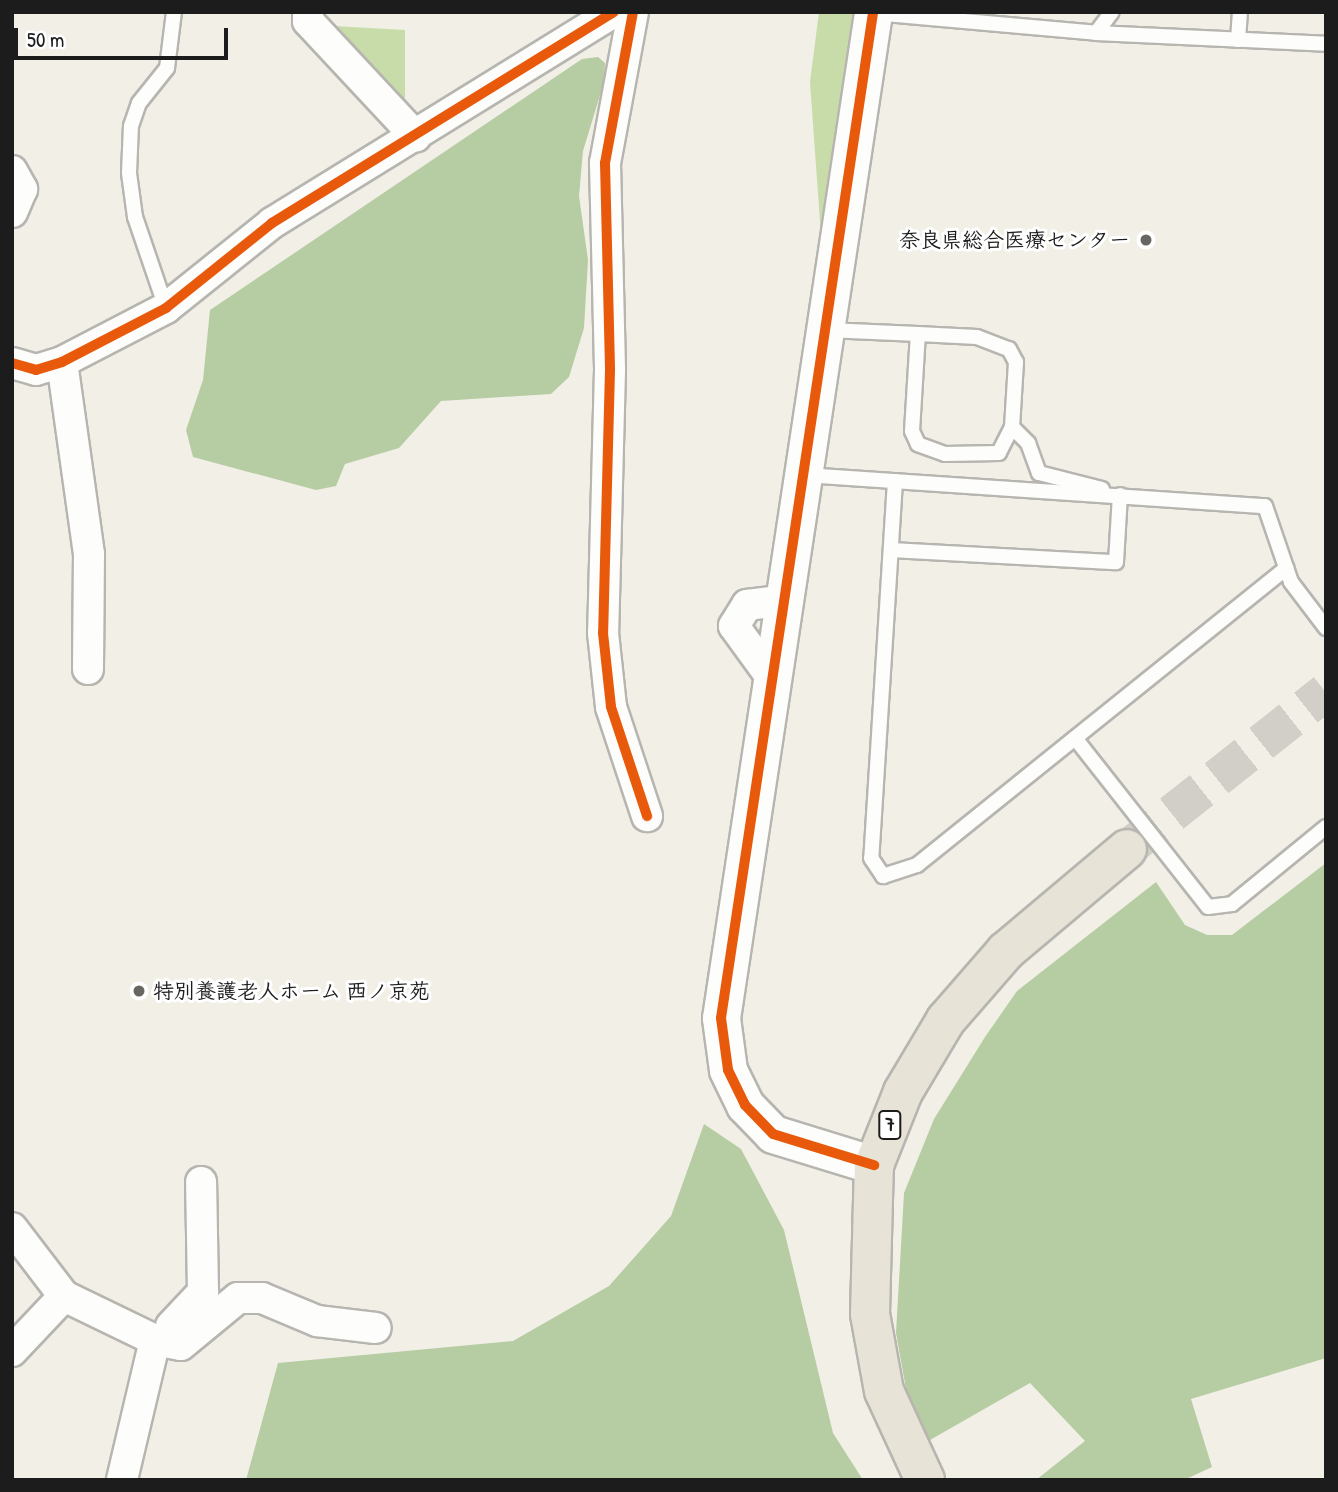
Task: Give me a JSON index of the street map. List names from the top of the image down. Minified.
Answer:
{"streets":{"main road":["7"]},"places":["奈良県総合医療センター","特別養護老人ホーム 西ノ京苑"],"scale_bar":"50 m"}
